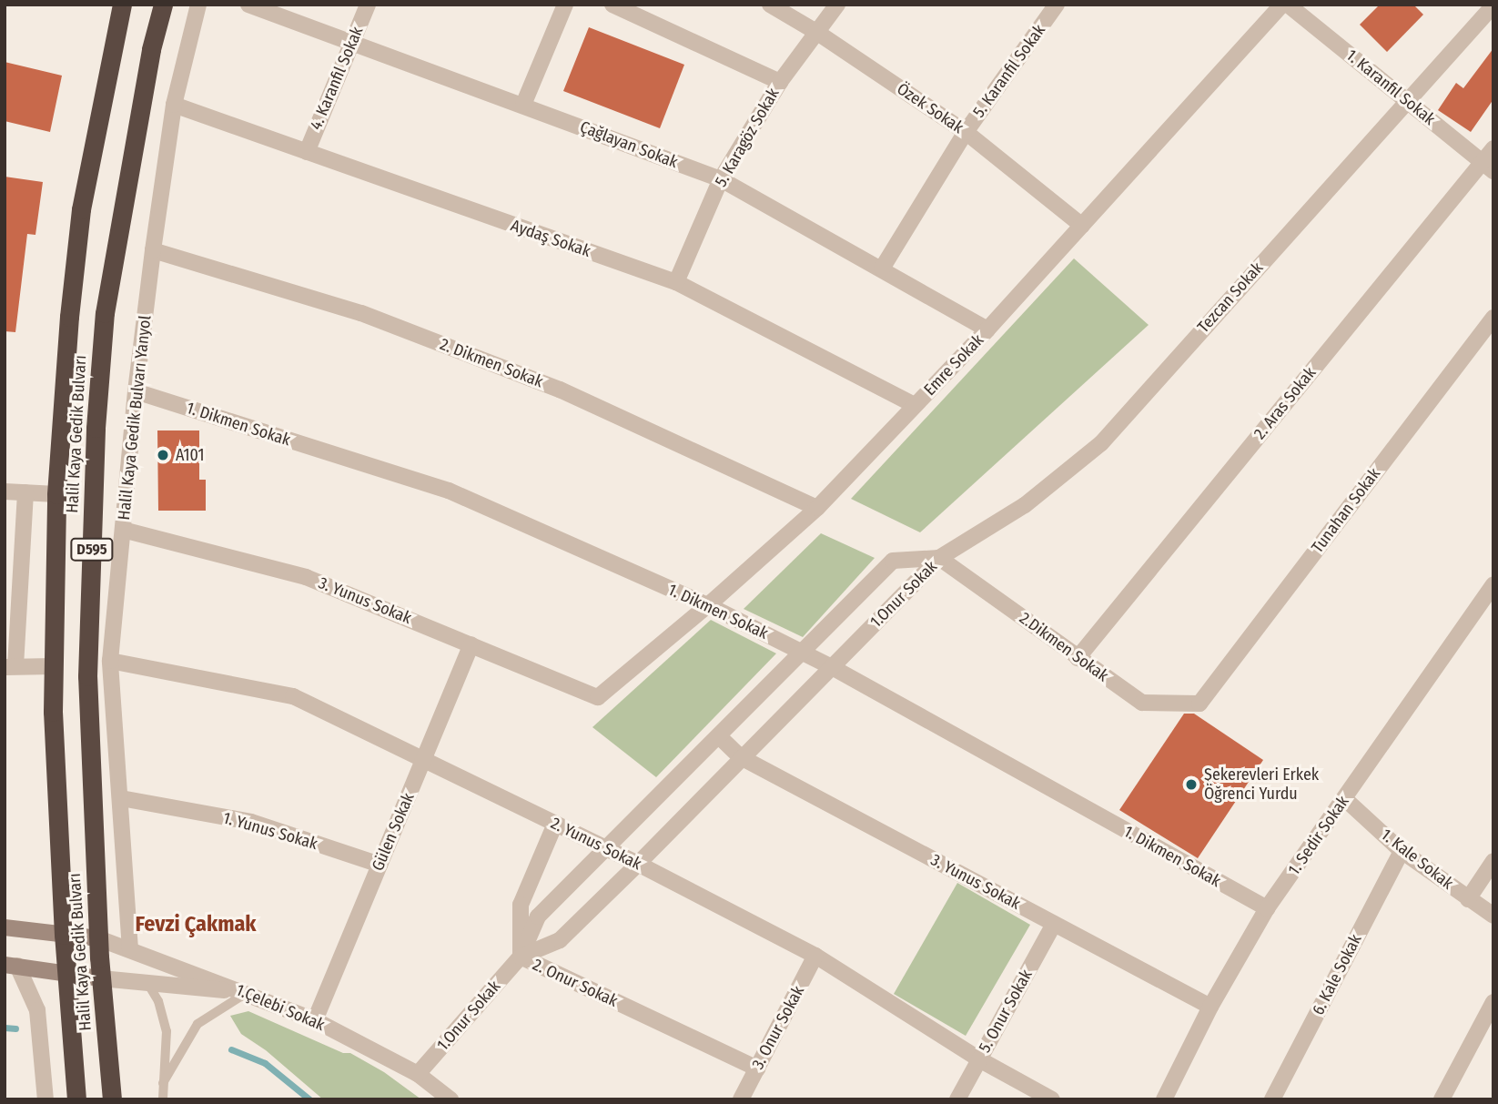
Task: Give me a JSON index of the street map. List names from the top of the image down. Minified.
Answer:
{"streets":{"highway":["Halil Kaya Gedik Bulvarı","D595"],"street":["5. Karanfil Sokak","4. Karanfil Sokak","1. Karanfil Sokak","Özek Sokak","5. Karagöz Sokak","Çağlayan Sokak","Aydaş Sokak","Tezcan Sokak","2. Dikmen Sokak","Emre Sokak","2. Aras Sokak","Halil Kaya Gedik Bulvarı Yanyol","1. Dikmen Sokak","Tunahan Sokak","1.Onur Sokak","3. Yunus Sokak","2.Dikmen Sokak","1. Yunus Sokak","Gülen Sokak","1. Sedir Sokak","2. Yunus Sokak","1. Kale Sokak","6. Kale Sokak","2. Onur Sokak","1.Çelebi Sokak","5. Onur Sokak","3. Onur Sokak"]},"crossings":[["5. Karanfil Sokak","Özek Sokak"],["5. Karanfil Sokak","Çağlayan Sokak"],["4. Karanfil Sokak","Çağlayan Sokak"],["4. Karanfil Sokak","Aydaş Sokak"],["1. Karanfil Sokak","Tezcan Sokak"],["1. Karanfil Sokak","2. Aras Sokak"],["Özek Sokak","5. Karagöz Sokak"],["Özek Sokak","Emre Sokak"],["5. Karagöz Sokak","Çağlayan Sokak"],["5. Karagöz Sokak","Aydaş Sokak"],["Çağlayan Sokak","Emre Sokak"],["Aydaş Sokak","Emre Sokak"],["Aydaş Sokak","Halil Kaya Gedik Bulvarı Yanyol"],["Tezcan Sokak","1.Onur Sokak"],["Tezcan Sokak","2.Dikmen Sokak"],["2. Dikmen Sokak","Emre Sokak"],["2. Dikmen Sokak","Halil Kaya Gedik Bulvarı Yanyol"],["Emre Sokak","1. Dikmen Sokak"],["Emre Sokak","3. Yunus Sokak"],["2. Aras Sokak","2.Dikmen Sokak"],["Halil Kaya Gedik Bulvarı Yanyol","1. Dikmen Sokak"],["Halil Kaya Gedik Bulvarı Yanyol","3. Yunus Sokak"],["Halil Kaya Gedik Bulvarı Yanyol","1. Yunus Sokak"],["Halil Kaya Gedik Bulvarı Yanyol","2. Yunus Sokak"],["Halil Kaya Gedik Bulvarı Yanyol","1.Çelebi Sokak"],["1. Dikmen Sokak","1.Onur Sokak"],["1. Dikmen Sokak","1. Sedir Sokak"],["Halil Kaya Gedik Bulvarı","1.Çelebi Sokak"],["Tunahan Sokak","2.Dikmen Sokak"],["1.Onur Sokak","3. Yunus Sokak"],["1.Onur Sokak","2.Dikmen Sokak"],["1.Onur Sokak","2. Yunus Sokak"],["1.Onur Sokak","2. Onur Sokak"],["1.Onur Sokak","1.Çelebi Sokak"],["3. Yunus Sokak","Gülen Sokak"],["3. Yunus Sokak","1. Sedir Sokak"],["3. Yunus Sokak","5. Onur Sokak"],["1. Yunus Sokak","Gülen Sokak"],["Gülen Sokak","2. Yunus Sokak"],["Gülen Sokak","1.Çelebi Sokak"],["1. Sedir Sokak","1. Kale Sokak"],["2. Yunus Sokak","2. Onur Sokak"],["2. Yunus Sokak","5. Onur Sokak"],["2. Yunus Sokak","3. Onur Sokak"],["1. Kale Sokak","6. Kale Sokak"],["2. Onur Sokak","3. Onur Sokak"]],"districts":["Fevzi Çakmak"],"places":["A101","Şekerevleri Erkek Öğrenci Yurdu"]}
